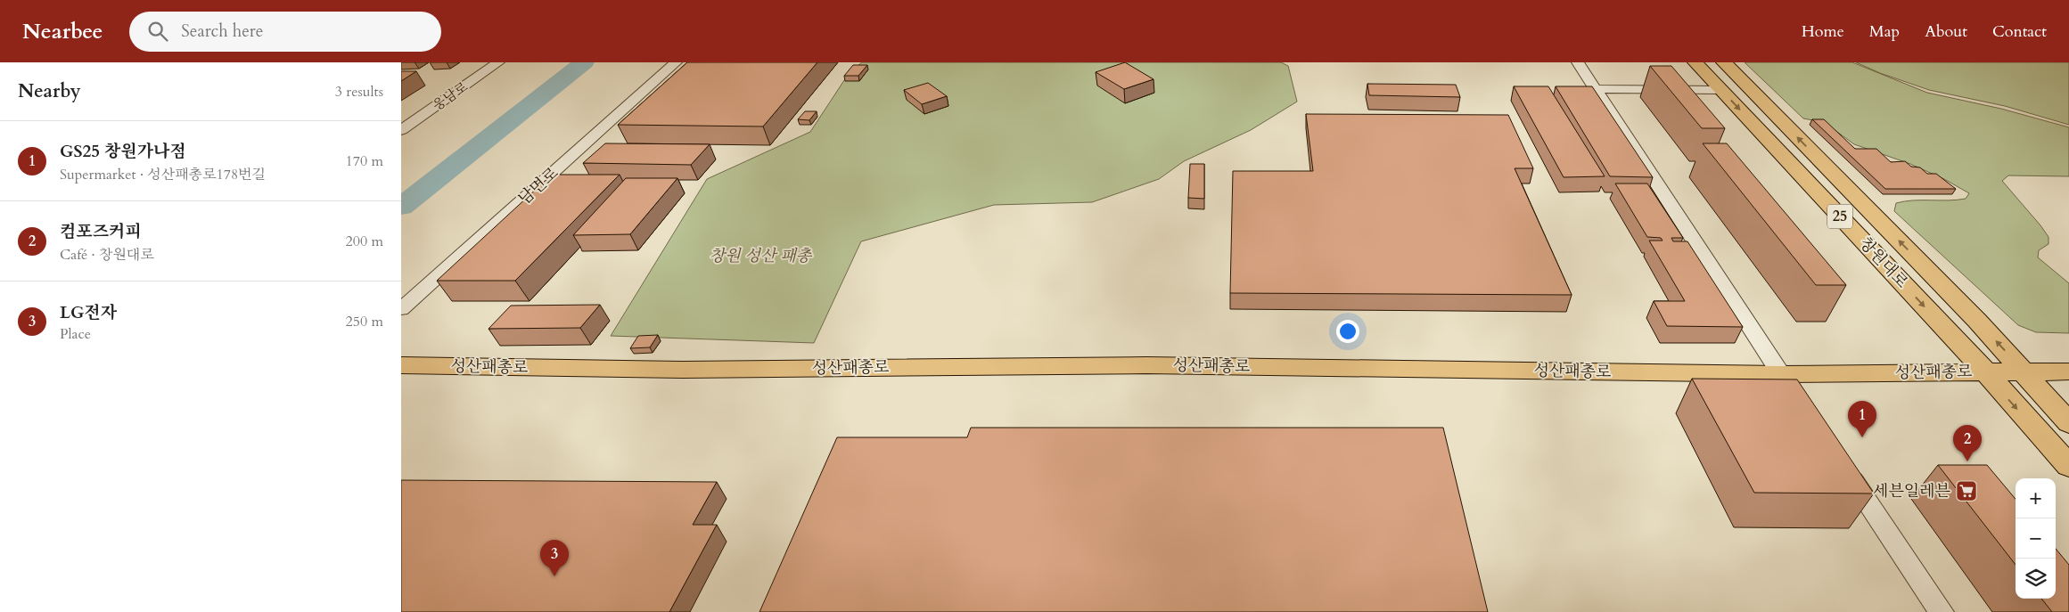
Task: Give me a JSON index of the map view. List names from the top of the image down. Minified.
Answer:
{"streets":{"main road":["25","창원대로","성산패총로"],"street":["웅남로","남면로"]},"crossings":[["창원대로","성산패총로"]],"parks":["창원 성산 패총"],"places":{"supermarket":["세븐일레븐"]},"page":{"header":"Nearbee","search":"Search here","nav":["Home","Map","About","Contact"],"heading":["Nearby","3 results"],"list":[{"mark":"1","name":"GS25 창원가나점","note":"Supermarket · 성산패총로178번길","value":"170 m"},{"mark":"2","name":"컴포즈커피","note":"Café · 창원대로","value":"200 m"},{"mark":"3","name":"LG전자","note":"Place","value":"250 m"}],"pins":["1","2","3"],"map_buttons":["+","−"]}}
